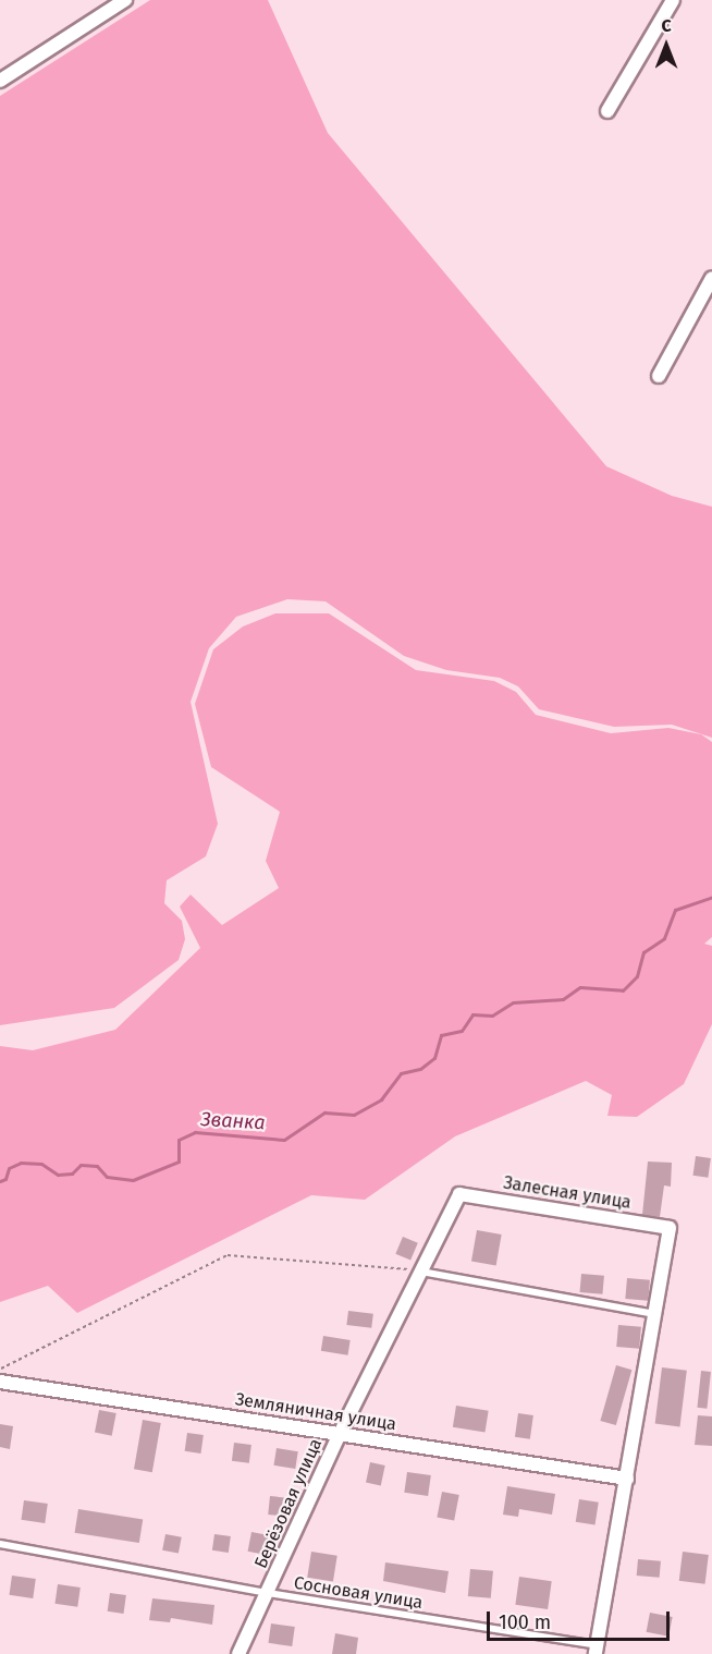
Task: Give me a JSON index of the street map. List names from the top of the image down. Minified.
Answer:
{"streets":{"street":["Залесная улица","Земляничная улица","Берёзовая улица"],"lane":["Сосновая улица"]},"crossings":[["Залесная улица","Берёзовая улица"],["Земляничная улица","Берёзовая улица"],["Берёзовая улица","Сосновая улица"]],"water":["Званка"],"scale_bar":"100 m","north":"top"}
